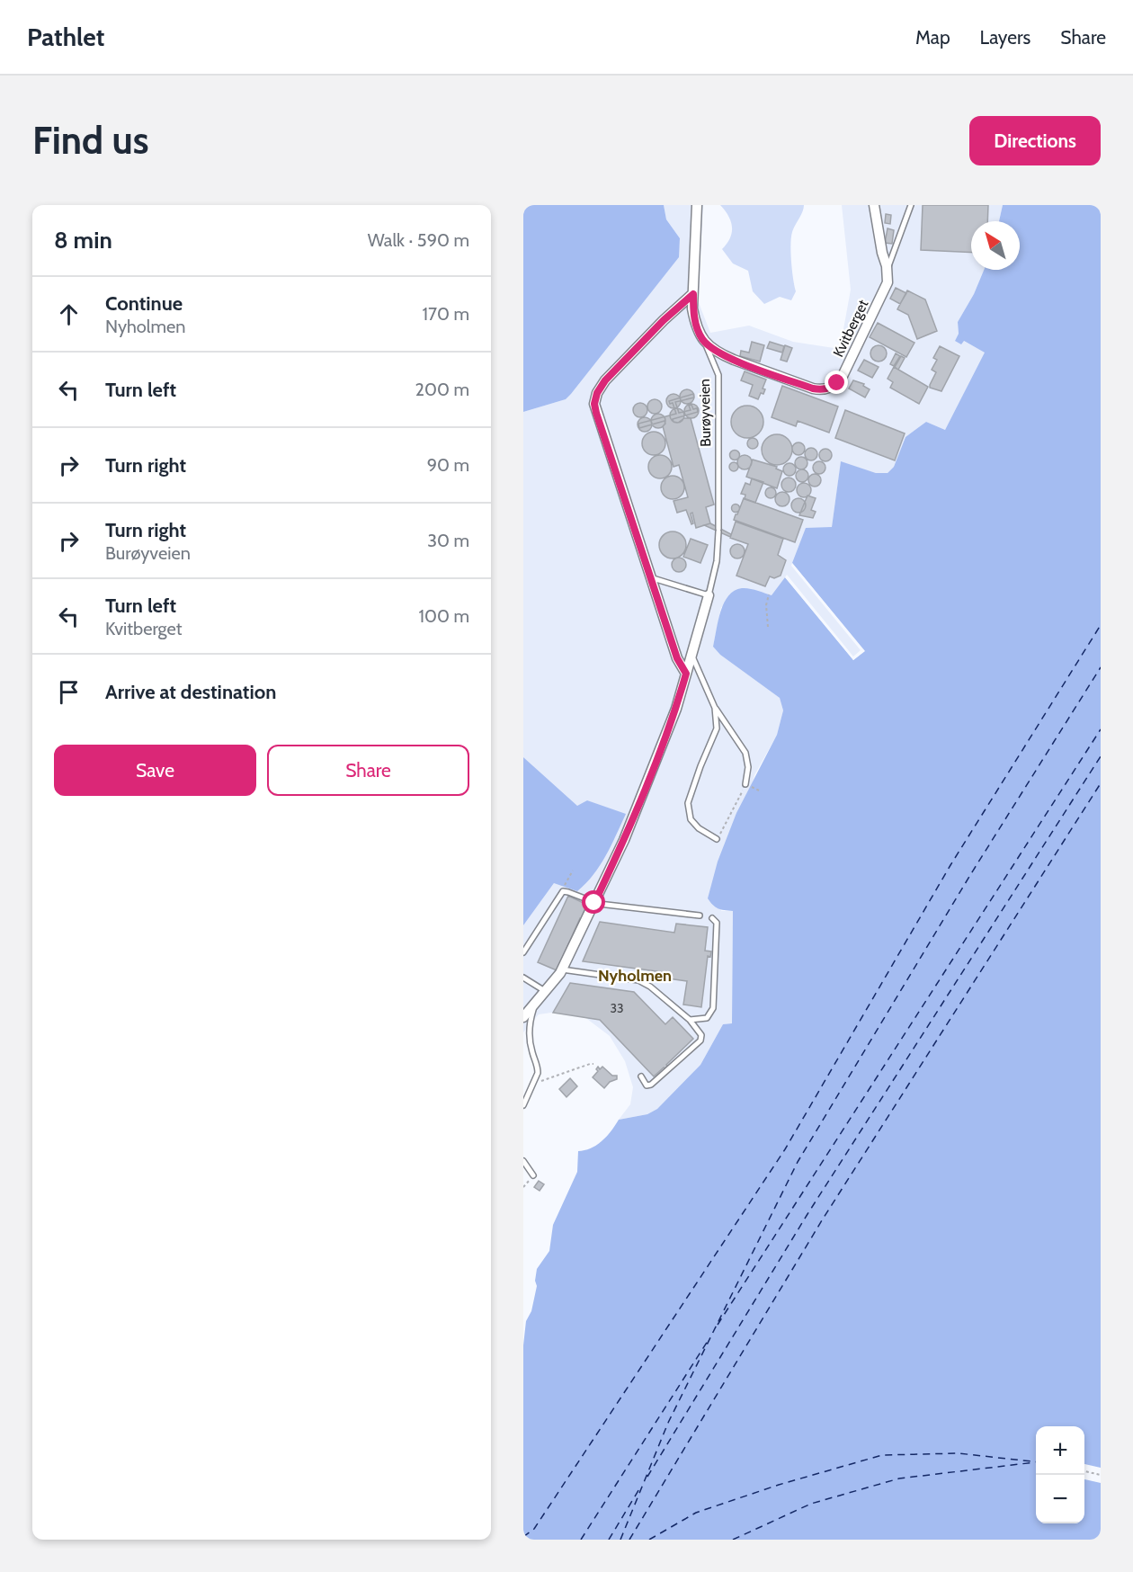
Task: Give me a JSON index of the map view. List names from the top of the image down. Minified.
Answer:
{"streets":{"street":["Kvitberget","Burøyveien"]},"crossings":[["Kvitberget","Burøyveien"]],"districts":["Nyholmen"],"house_numbers":["33"],"north":"top left","page":{"header":"Pathlet","nav":["Map","Layers","Share"],"buttons":["Directions",["Save","Share"]],"title":"Find us","heading":["8 min","Walk · 590 m"],"list":[["Continue","Nyholmen","170 m"],["Turn left","200 m"],["Turn right","90 m"],["Turn right","Burøyveien","30 m"],["Turn left","Kvitberget","100 m"],"Arrive at destination"],"map_buttons":["+","−"]}}
